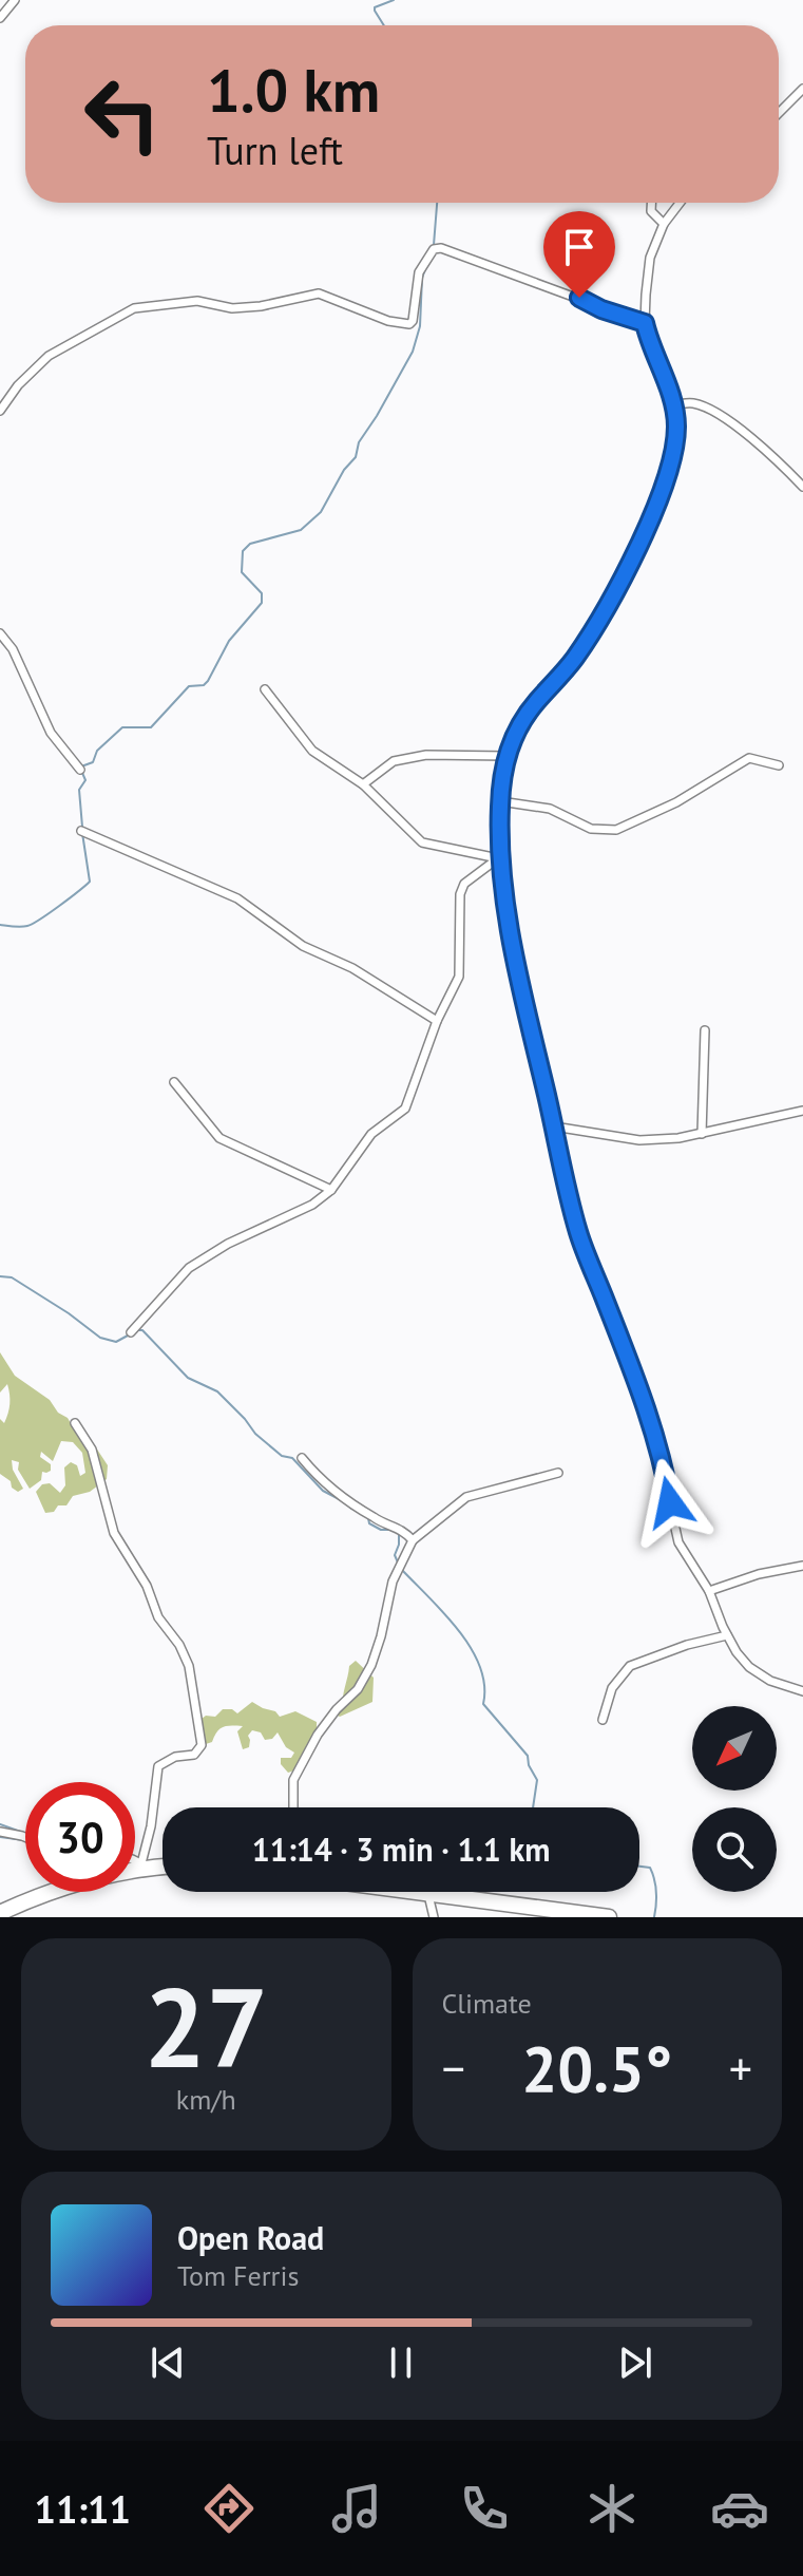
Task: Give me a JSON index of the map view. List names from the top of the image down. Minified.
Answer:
{"north":"bottom left","page":{"turn":["1.0 km","Turn left"],"limit":"30","trip":"11:14 · 3 min · 1.1 km","tile":[["27","km/h"],"Climate"],"heat":["−","20.5°","+"],"song":["Open Road","Tom Ferris"],"tabs":"11:11"}}
